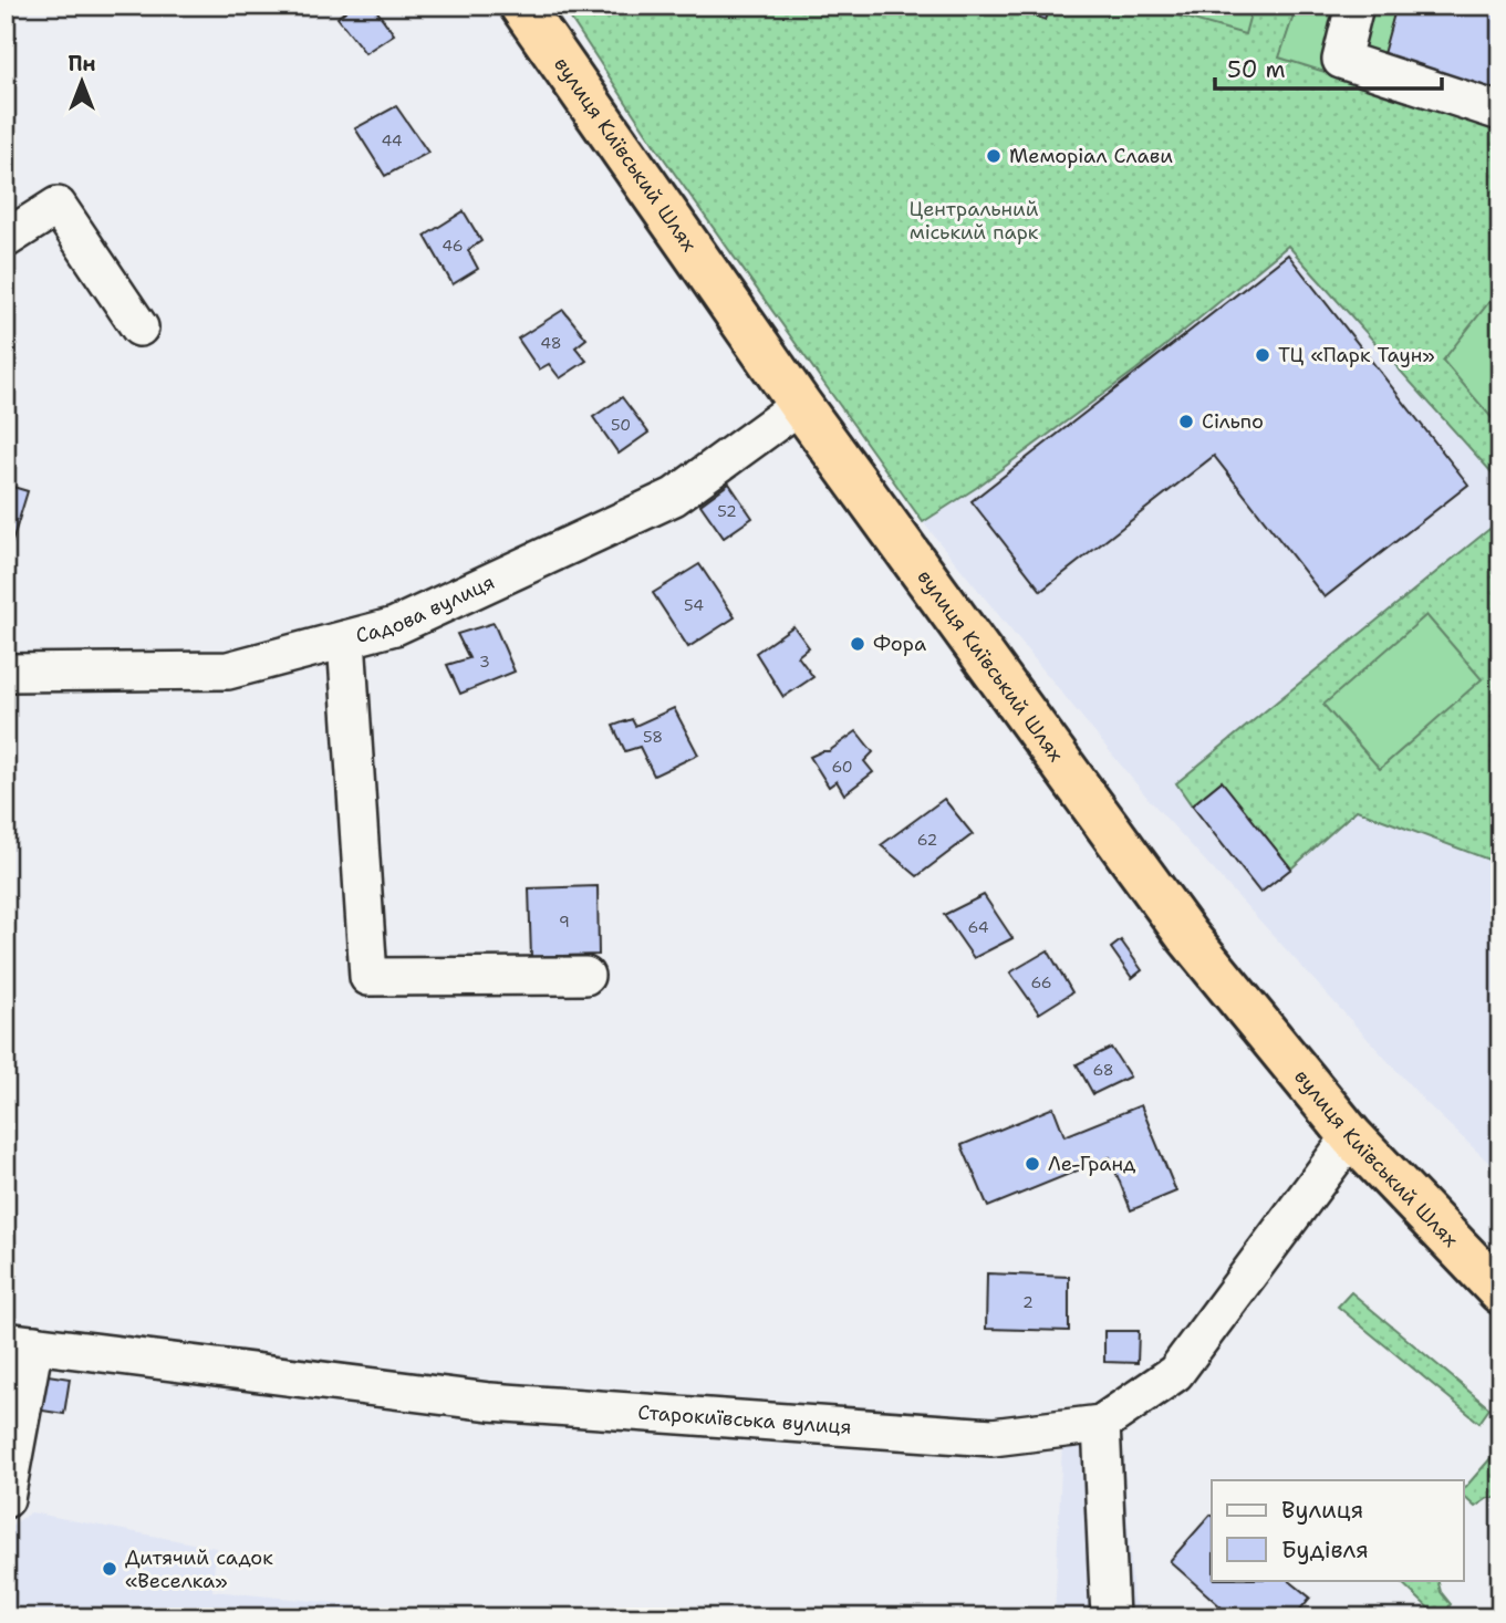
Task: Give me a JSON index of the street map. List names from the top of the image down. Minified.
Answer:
{"streets":{"highway":["вулиця Київський Шлях"],"street":["Садова вулиця","Старокиївська вулиця"]},"crossings":[["вулиця Київський Шлях","Садова вулиця"],["вулиця Київський Шлях","Старокиївська вулиця"]],"parks":["Центральний міський парк"],"places":["Mеморіал Слави","ТЦ «Парк Таун»","Сільпо","Фора","Ле-Гранд","Дитячий садок «Веселка»"],"house_numbers":["44","46","48","50","52","54","3","58","60","62","9","64","66","68","2"],"legend":["Вулиця","Будівля"],"scale_bar":"50 m","north":"top"}
